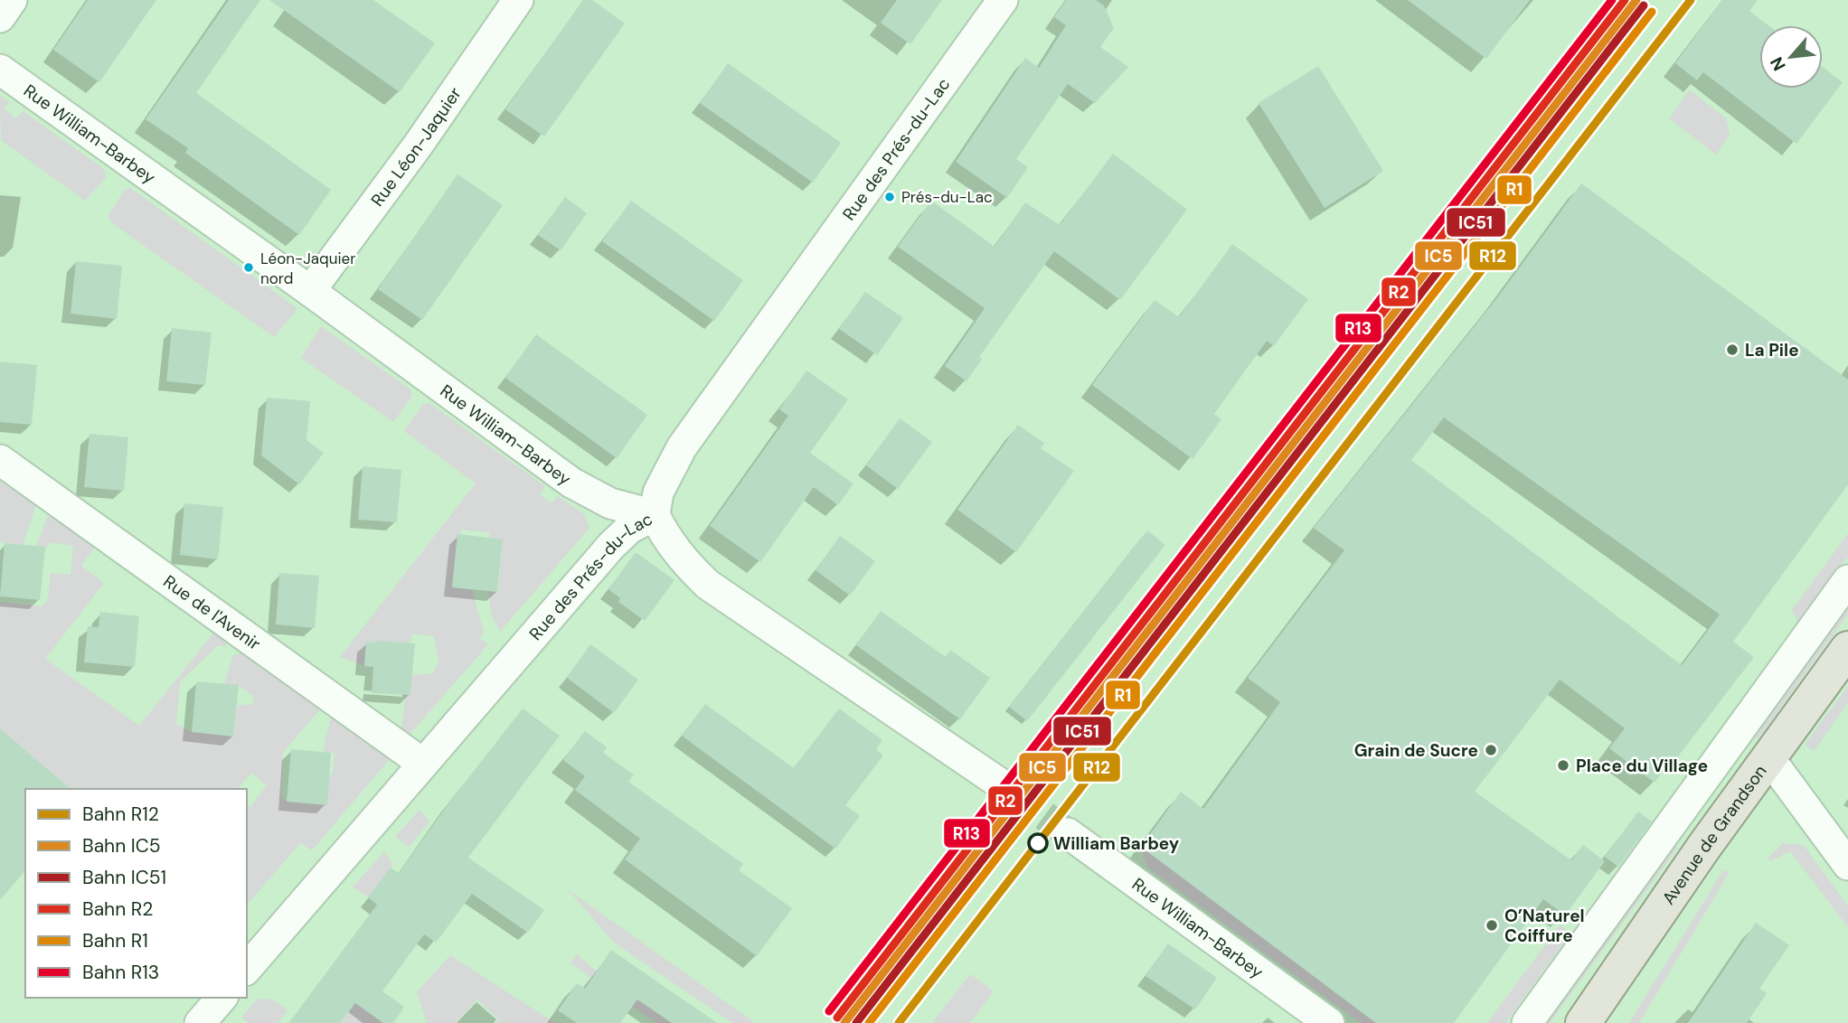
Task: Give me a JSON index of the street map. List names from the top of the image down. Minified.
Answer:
{"streets":{"main road":["Avenue de Grandson"],"street":["Rue William-Barbey","Rue Léon-Jaquier","Rue des Prés-du-Lac","Rue de l'Avenir"]},"crossings":[["Rue William-Barbey","Rue Léon-Jaquier"],["Rue William-Barbey","Rue des Prés-du-Lac"],["Rue des Prés-du-Lac","Rue de l'Avenir"]],"places":["Prés-du-Lac","Léon-Jaquier nord","La Pile","Grain de Sucre","Place du Village","William Barbey","O’Naturel Coiffure"],"lines":["rail line R12","rail line IC5","rail line R2","rail line R13","rail line IC51","rail line R1"],"legend":["Bahn R12","Bahn IC5","Bahn IC51","Bahn R2","Bahn R1","Bahn R13"],"north":"bottom left"}
